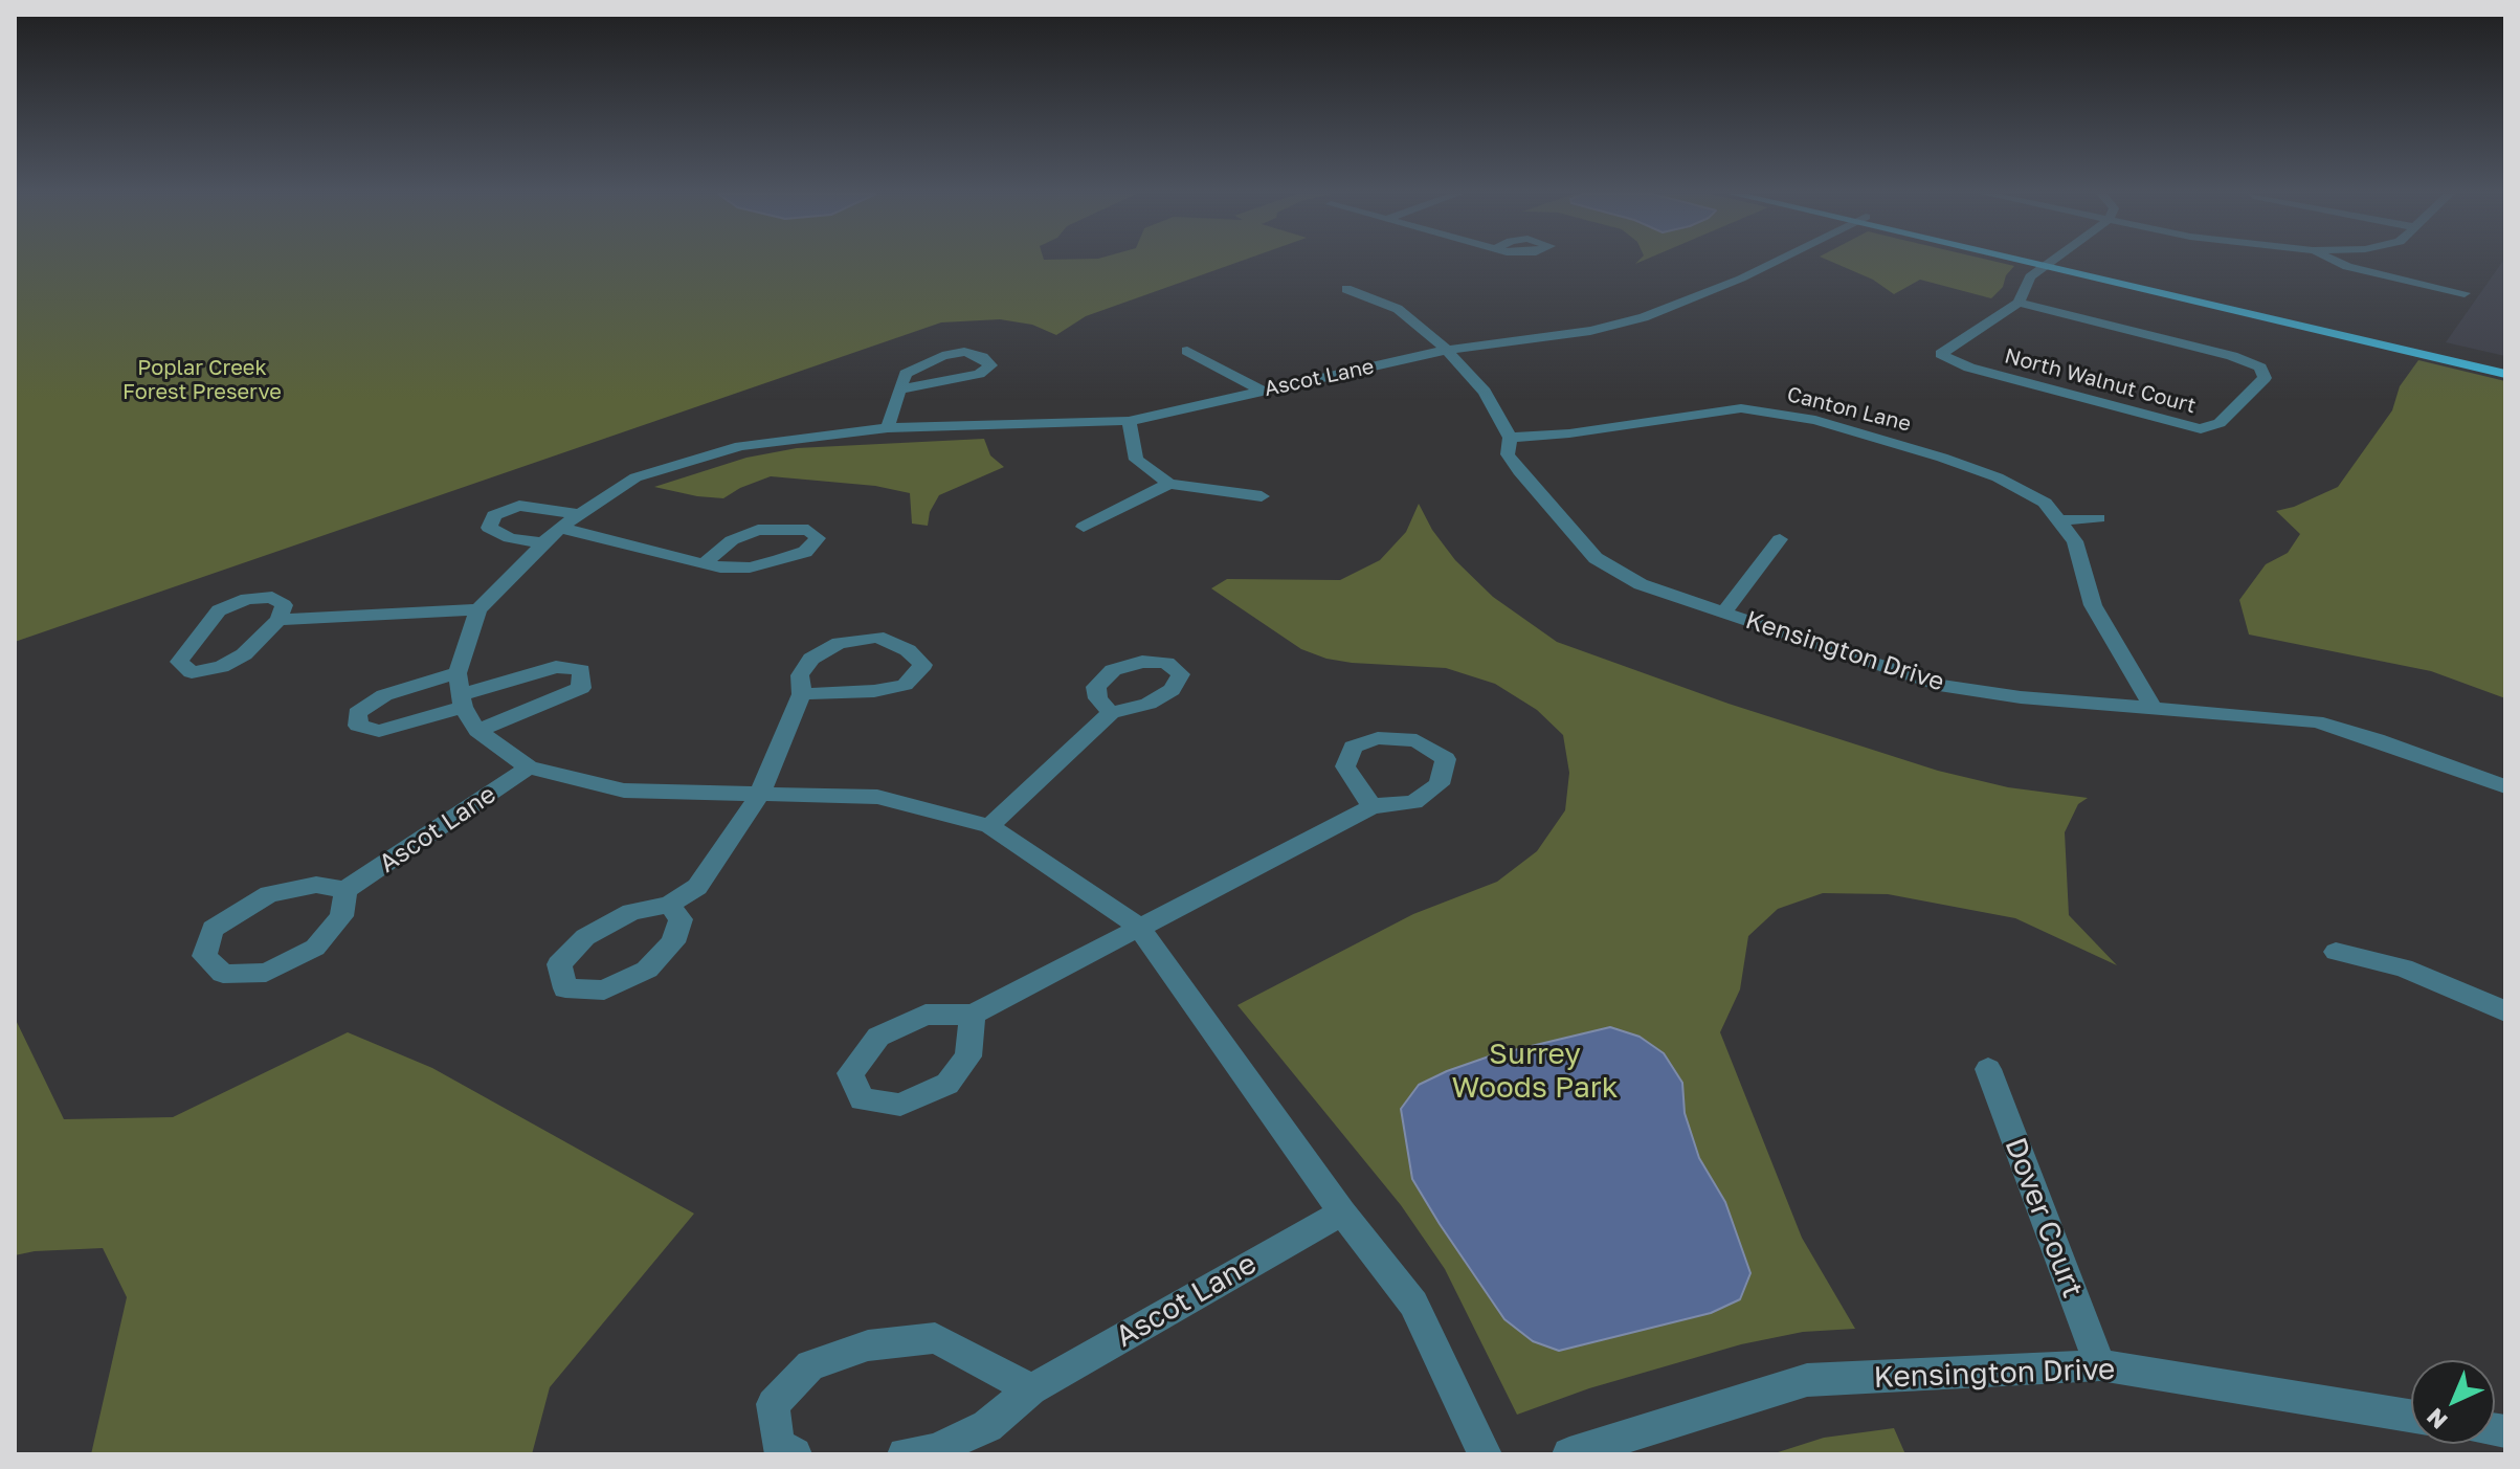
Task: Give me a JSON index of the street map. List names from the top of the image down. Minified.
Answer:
{"streets":{"street":["Ascot Lane","North Walnut Court","Canton Lane","Kensington Drive","Dover Court"]},"crossings":[["Ascot Lane","Kensington Drive"],["Canton Lane","Kensington Drive"],["Kensington Drive","Dover Court"]],"parks":["Poplar Creek Forest Preserve","Surrey Woods Park"],"north":"bottom left"}
